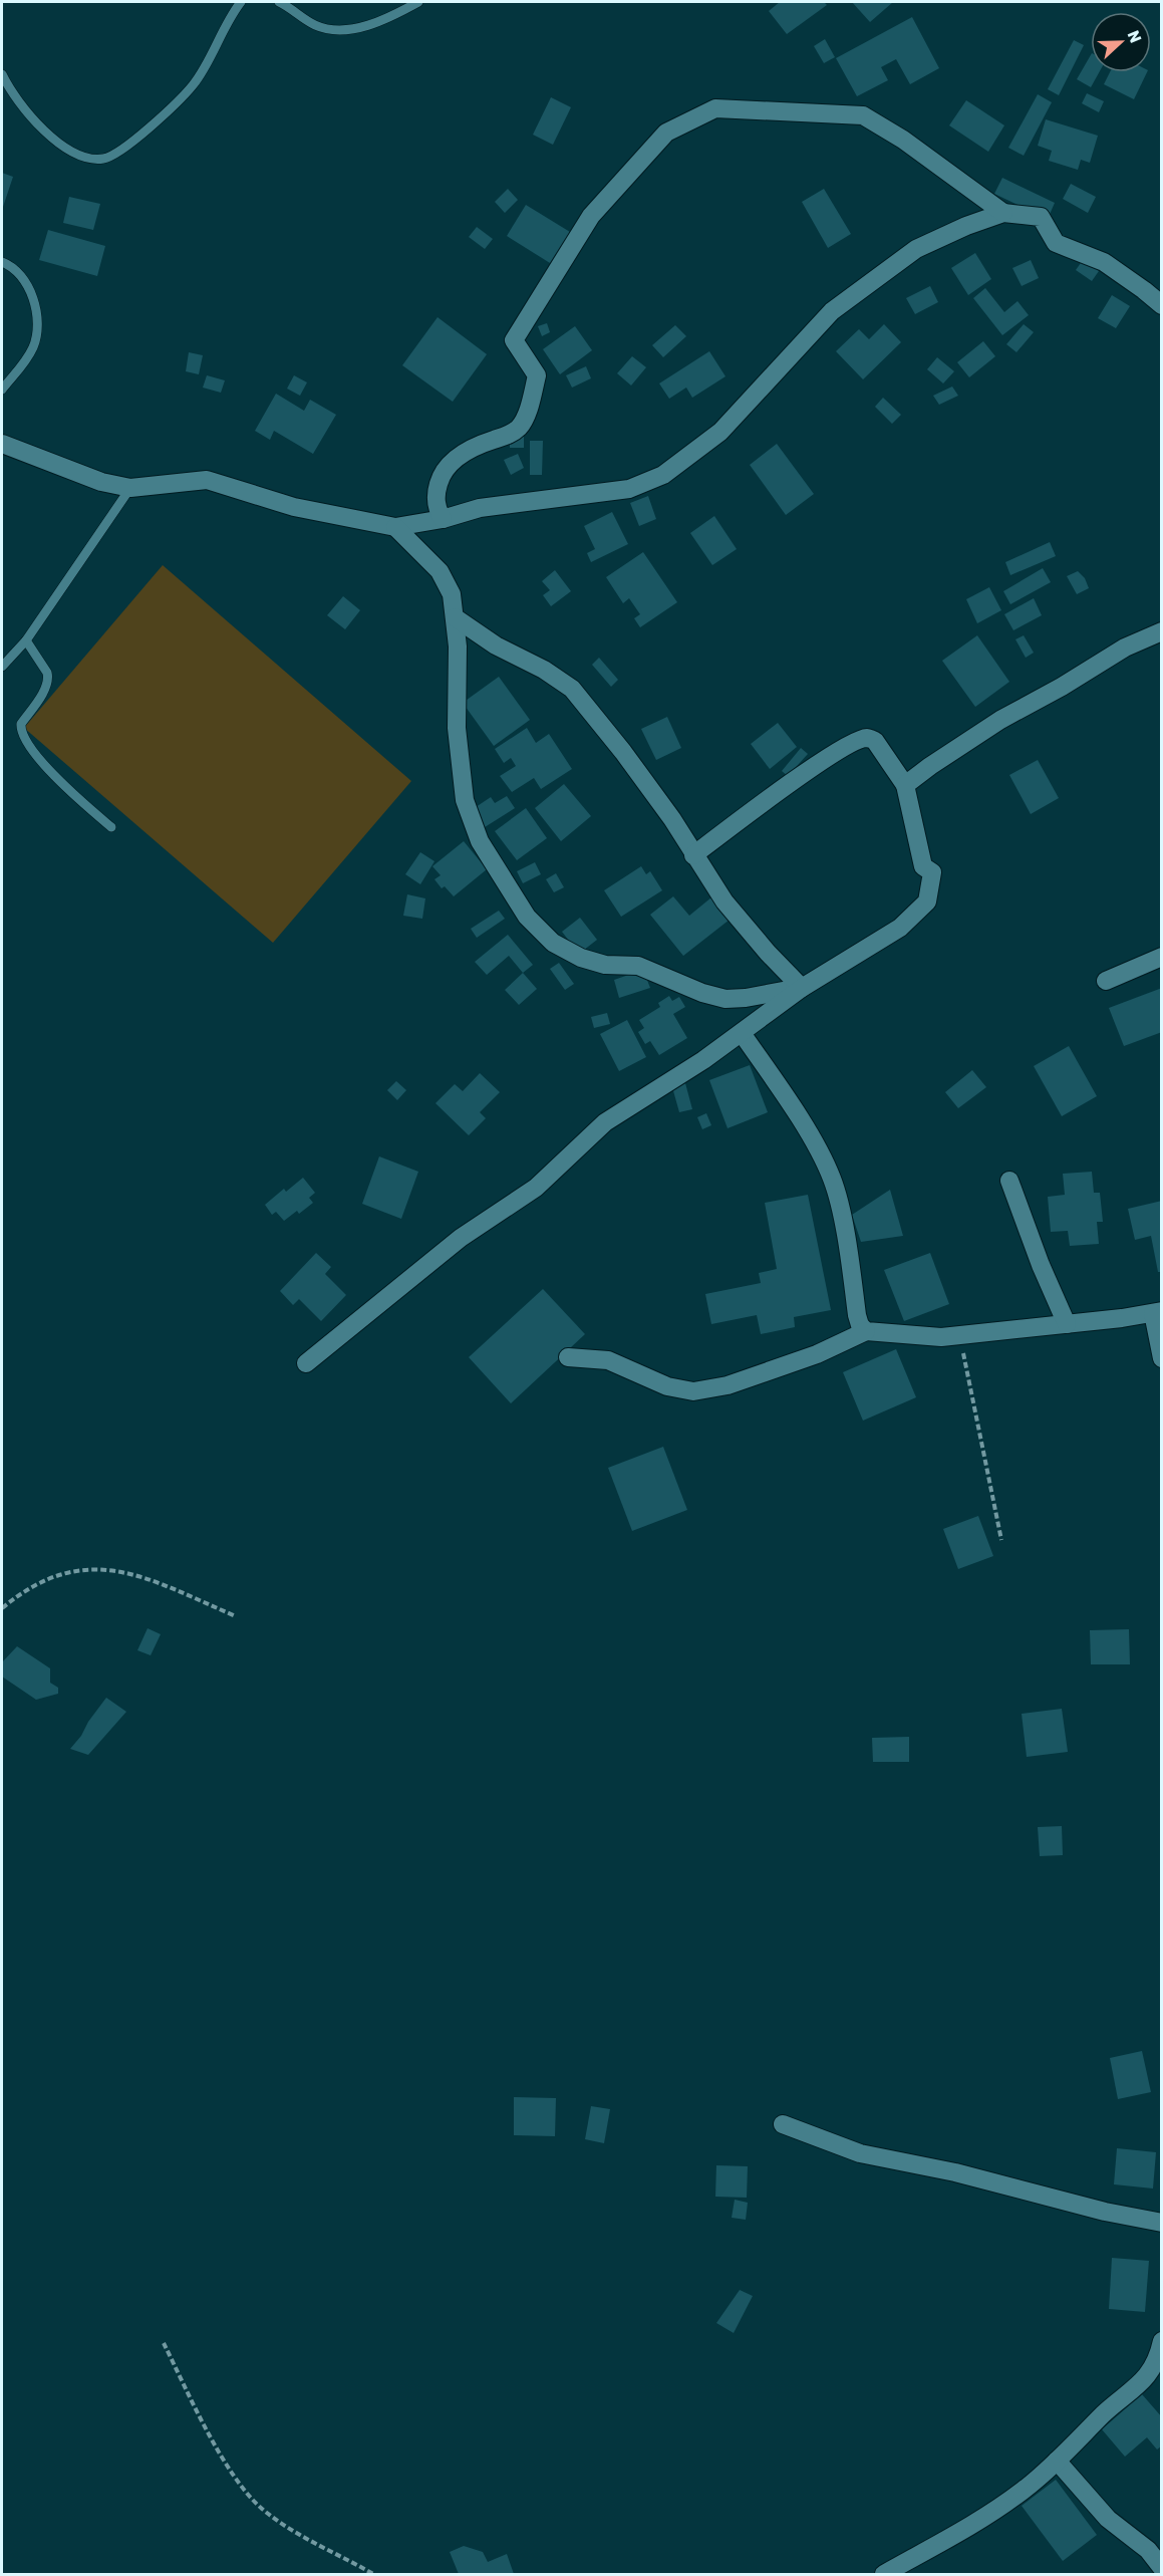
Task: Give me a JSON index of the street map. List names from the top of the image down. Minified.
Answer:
{"north":"right"}
